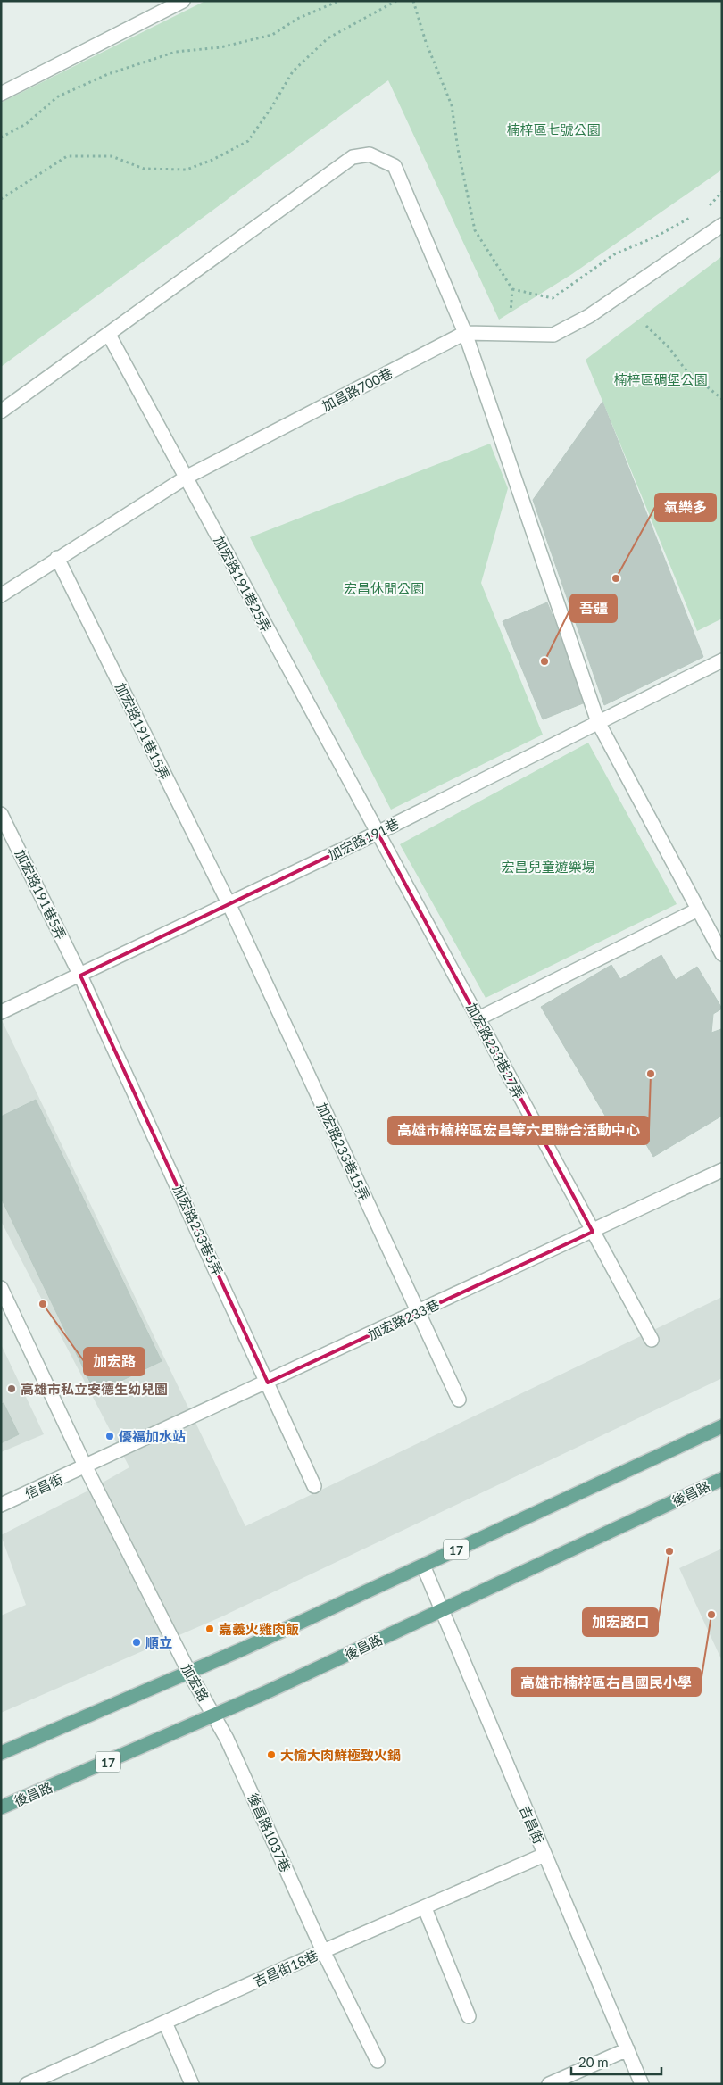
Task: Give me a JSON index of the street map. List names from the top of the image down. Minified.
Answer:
{"streets":{"main road":["後昌路","17"],"street":["加昌路700巷","加宏路191巷25弄","加宏路191巷15弄","加宏路191巷","加宏路191巷5弄","加宏路233巷27弄","加宏路233巷15弄","加宏路233巷5弄","加宏路233巷","信昌街","加宏路","吉昌街","後昌路1037巷","吉昌街18巷"]},"crossings":[["加昌路700巷","加宏路191巷25弄"],["加昌路700巷","加宏路191巷15弄"],["加宏路191巷25弄","加宏路191巷"],["加宏路191巷25弄","加宏路233巷27弄"],["加宏路191巷15弄","加宏路191巷"],["加宏路191巷15弄","加宏路233巷15弄"],["加宏路191巷","加宏路191巷5弄"],["加宏路191巷","加宏路233巷27弄"],["加宏路191巷","加宏路233巷15弄"],["加宏路191巷","加宏路233巷5弄"],["加宏路191巷5弄","加宏路233巷5弄"],["加宏路233巷27弄","加宏路233巷"],["加宏路233巷15弄","加宏路233巷"],["加宏路233巷5弄","加宏路233巷"],["加宏路233巷","信昌街"],["加宏路233巷","加宏路"],["信昌街","加宏路"],["後昌路","加宏路"],["後昌路","吉昌街"],["後昌路","後昌路1037巷"],["17","加宏路"],["17","吉昌街"],["加宏路","後昌路1037巷"],["吉昌街","吉昌街18巷"],["後昌路1037巷","吉昌街18巷"]],"parks":["楠梓區七號公園","楠梓區碉堡公園","宏昌休閒公園","宏昌兒童遊樂場"],"places":["氧樂多","吾疆","高雄市楠梓區宏昌等六里聯合活動中心","加宏路","高雄市私立安德生幼兒園","優福加水站","加宏路口","高雄市楠梓區右昌國民小學","嘉義火雞肉飯","順立","大愉大肉鮮極致火鍋"],"scale_bar":"20 m"}
